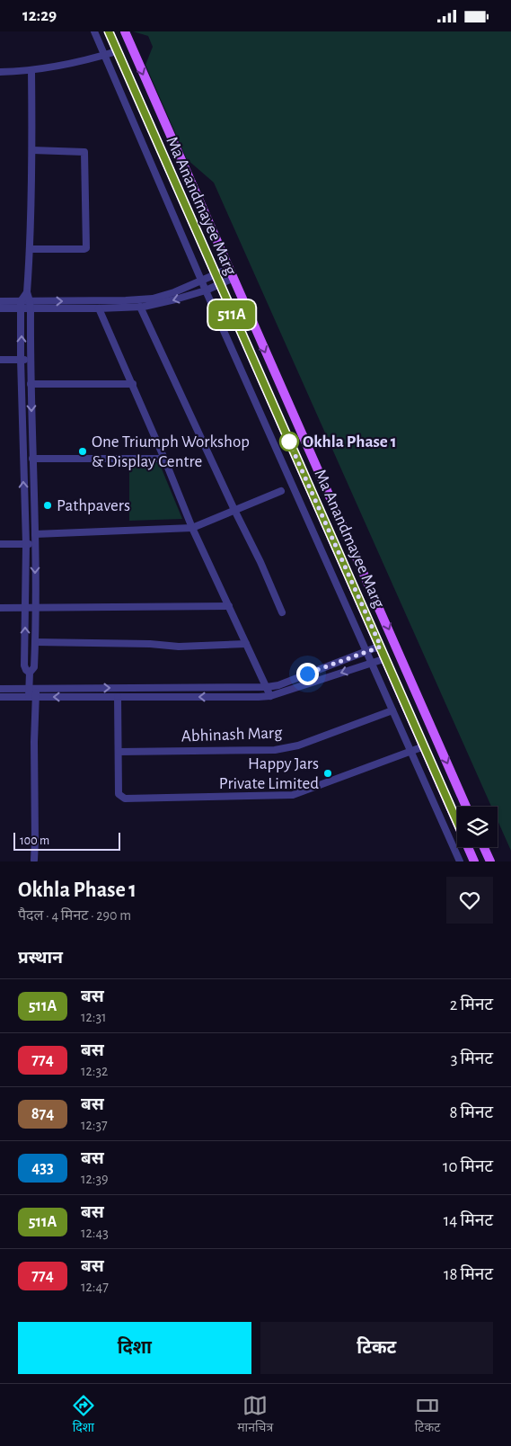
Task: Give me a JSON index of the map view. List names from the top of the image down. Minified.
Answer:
{"streets":{"main road":["Ma Anandmayee Marg"],"street":["Abhinash Marg"]},"places":["Okhla Phase 1","One Triumph Workshop & Display Centre","Pathpavers","Happy Jars Private Limited"],"lines":["bus line 511A"],"scale_bar":"100 m","page":{"status":"12:29","on_map":"511A","scale":"100 m","heading":[["Okhla Phase 1","पैदल · 4 मिनट · 290 m"],"प्रस्थान"],"list":[{"mark":"511A","name":"बस","note":"12:31","value":"2 मिनट"},{"mark":"774","name":"बस","note":"12:32","value":"3 मिनट"},{"mark":"874","name":"बस","note":"12:37","value":"8 मिनट"},{"mark":"433","name":"बस","note":"12:39","value":"10 मिनट"},{"mark":"511A","name":"बस","note":"12:43","value":"14 मिनट"},{"mark":"774","name":"बस","note":"12:47","value":"18 मिनट"}],"buttons":["दिशा","टिकट"],"tabs":["दिशा","मानचित्र","टिकट"]}}
